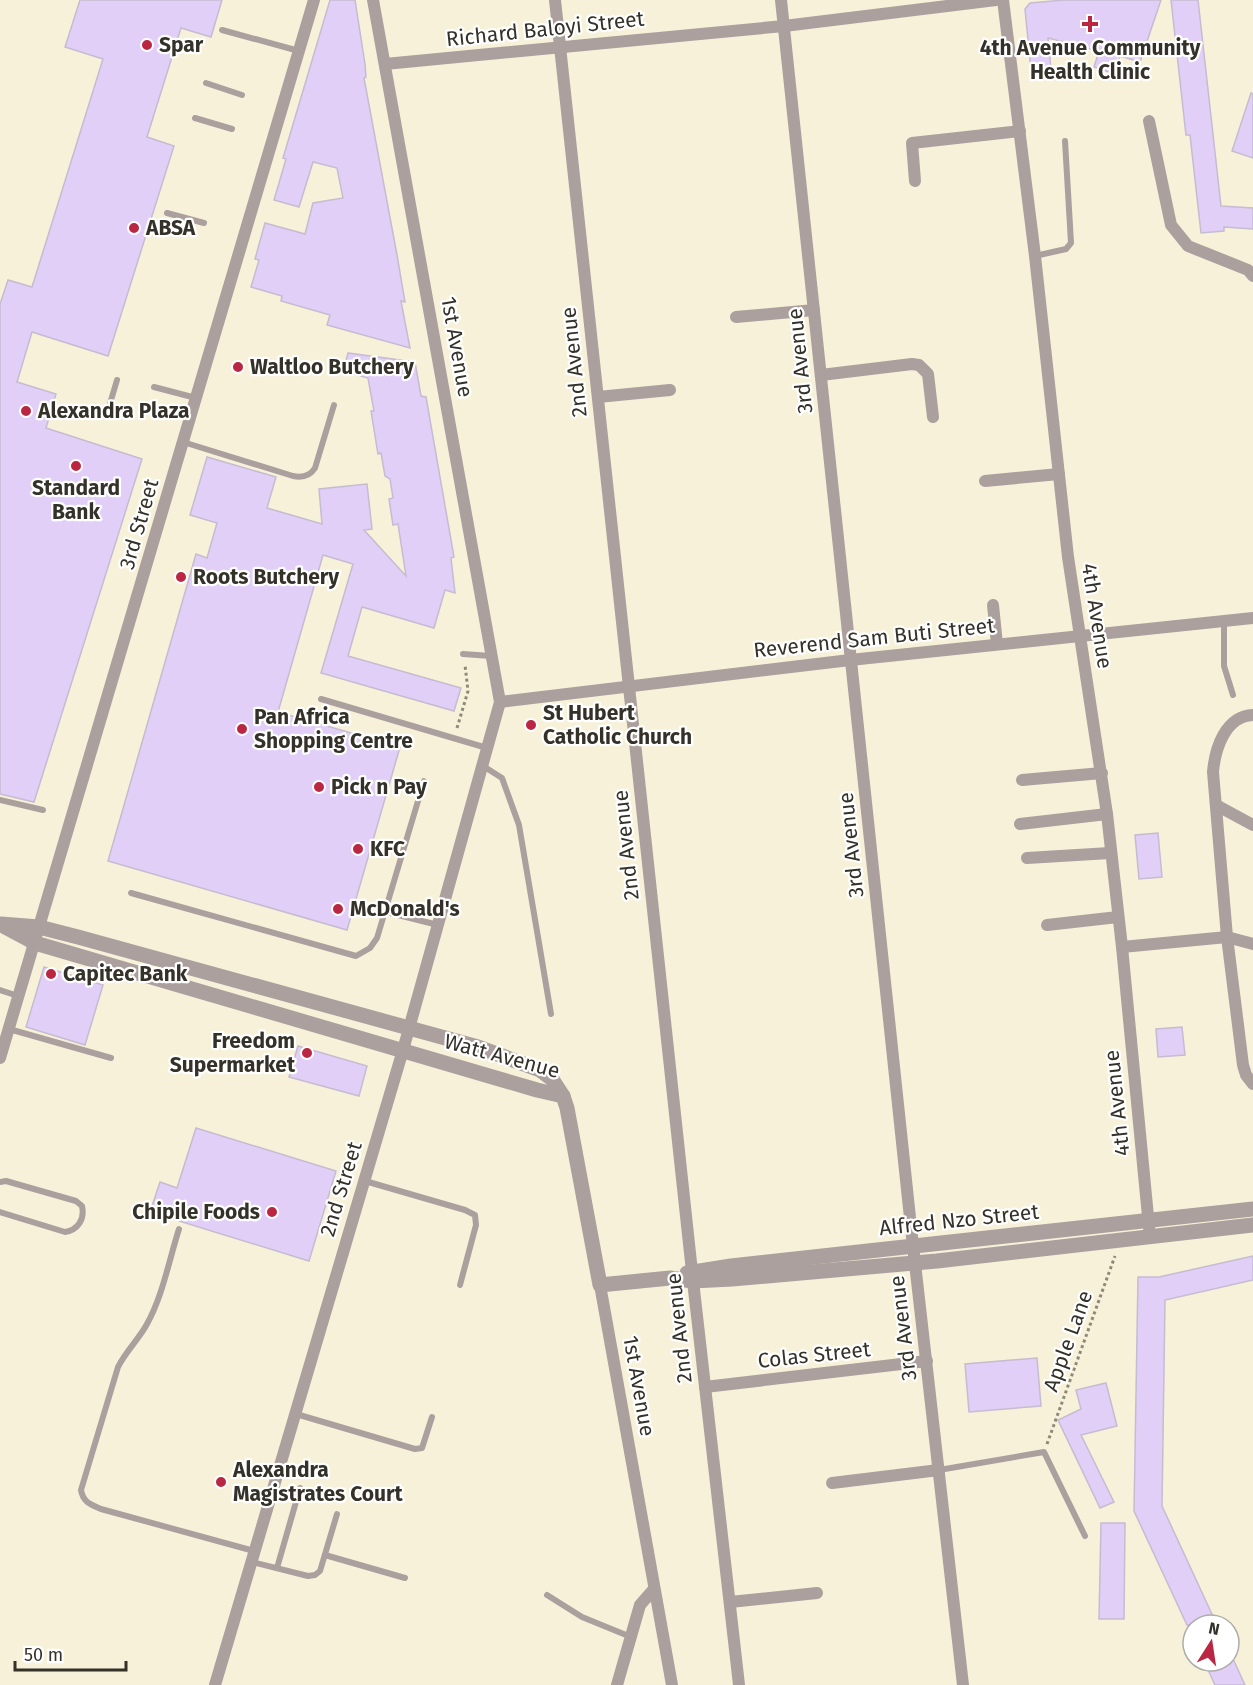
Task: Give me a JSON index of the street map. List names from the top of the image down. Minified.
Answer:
{"streets":{"street":["Richard Baloyi Street","1st Avenue","3rd Avenue","2nd Avenue","3rd Street","4th Avenue","Reverend Sam Buti Street","Watt Avenue","2nd Street","Alfred Nzo Street","Colas Street"],"path":["Apple Lane"]},"crossings":[["Richard Baloyi Street","1st Avenue"],["Richard Baloyi Street","3rd Avenue"],["Richard Baloyi Street","2nd Avenue"],["1st Avenue","Reverend Sam Buti Street"],["1st Avenue","Watt Avenue"],["1st Avenue","2nd Street"],["1st Avenue","Alfred Nzo Street"],["3rd Avenue","Reverend Sam Buti Street"],["3rd Avenue","Alfred Nzo Street"],["3rd Avenue","Colas Street"],["2nd Avenue","Reverend Sam Buti Street"],["2nd Avenue","Alfred Nzo Street"],["2nd Avenue","Colas Street"],["3rd Street","Watt Avenue"],["4th Avenue","Reverend Sam Buti Street"],["4th Avenue","Alfred Nzo Street"],["Reverend Sam Buti Street","2nd Street"],["Watt Avenue","2nd Street"],["Alfred Nzo Street","Apple Lane"]],"places":{"health":["4th Avenue Community Health Clinic"],"other":["Spar","ABSA","Waltloo Butchery","Alexandra Plaza","Standard Bank","Roots Butchery","St Hubert Catholic Church","Pan Africa Shopping Centre","Pick n Pay","KFC","McDonald's","Capitec Bank","Freedom Supermarket","Chipile Foods","Alexandra Magistrates Court"]},"scale_bar":"50 m","north":"top"}
